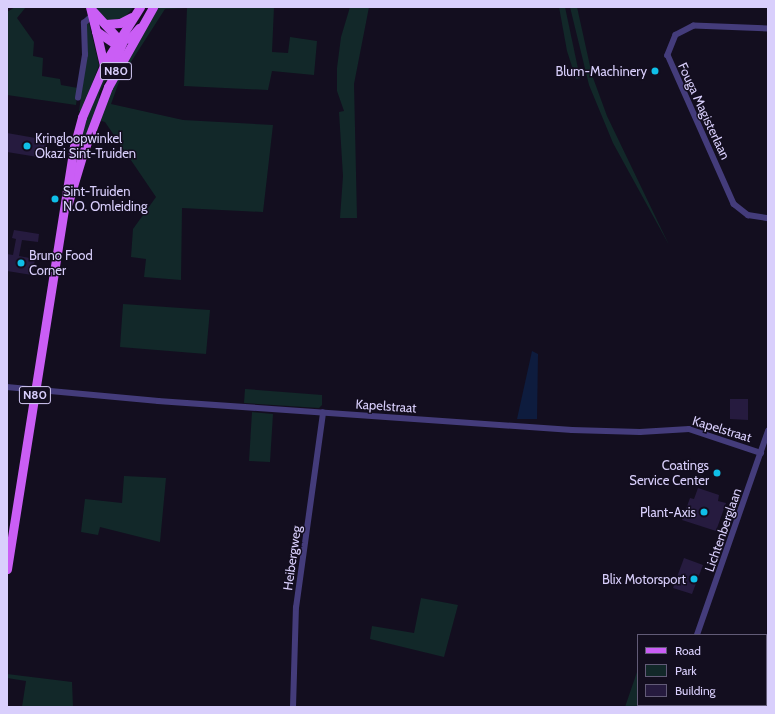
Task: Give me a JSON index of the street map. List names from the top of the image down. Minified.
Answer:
{"streets":{"main road":["N80"],"street":["Fouga Magisterlaan","Kapelstraat","Lichtenberglaan","Heibergweg"]},"crossings":[["N80","Kapelstraat"],["Kapelstraat","Lichtenberglaan"],["Kapelstraat","Heibergweg"]],"places":["Blum-Machinery","Kringloopwinkel Okazi Sint-Truiden","Sint-Truiden N.O. Omleiding","Bruno Food Corner","Coatings Service Center","Plant-Axis","Blix Motorsport"],"legend":["Road","Park","Building"]}
